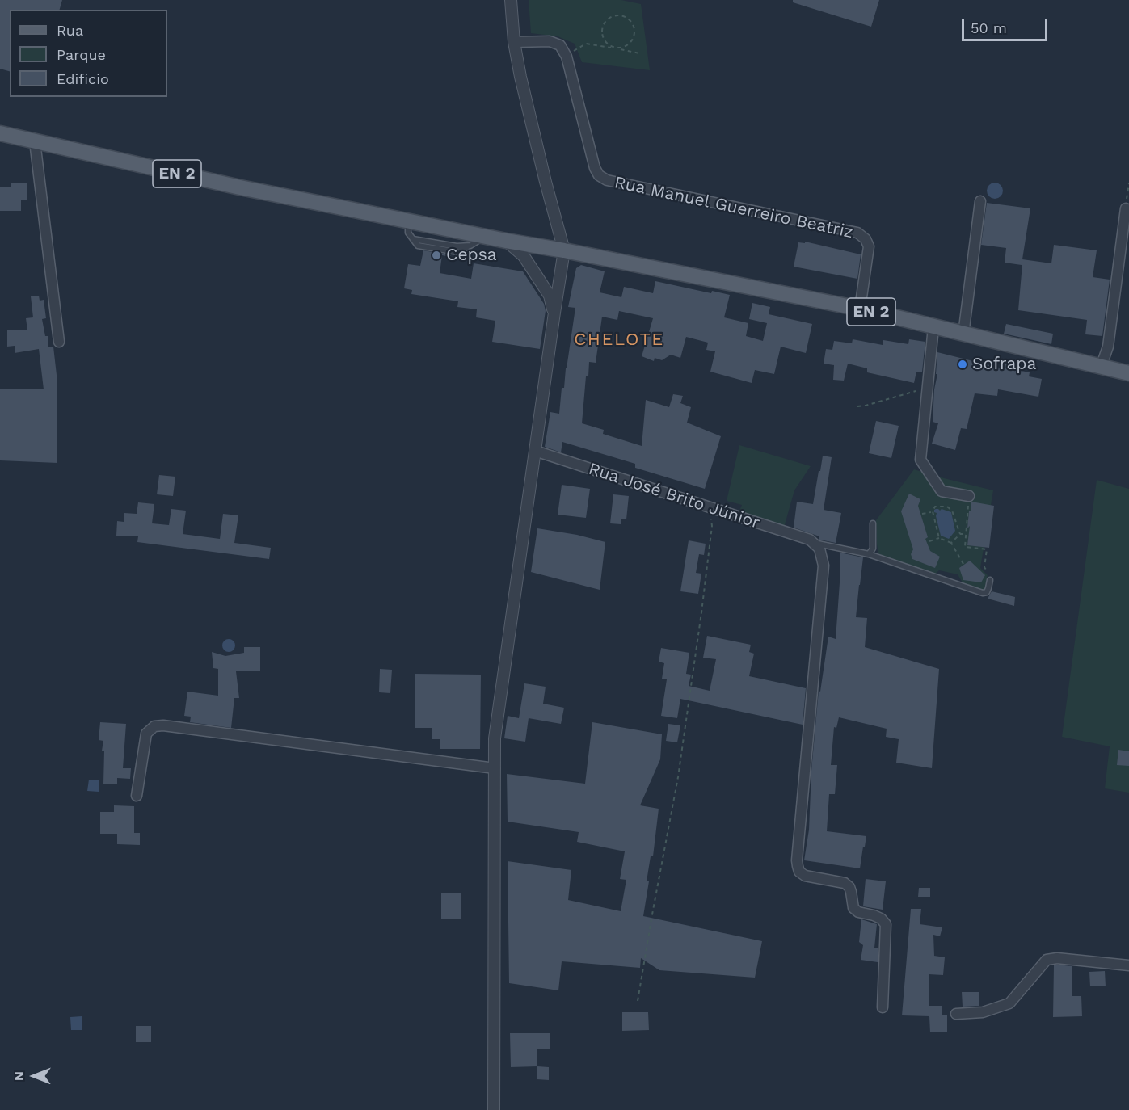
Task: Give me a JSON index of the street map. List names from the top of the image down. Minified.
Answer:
{"streets":{"main road":["EN 2"],"street":["Rua Manuel Guerreiro Beatriz","Rua José Brito Júnior"]},"crossings":[["EN 2","Rua Manuel Guerreiro Beatriz"]],"districts":["CHELOTE"],"places":["Cepsa","Sofrapa"],"legend":["Rua","Parque","Edifício"],"scale_bar":"50 m","north":"left"}
